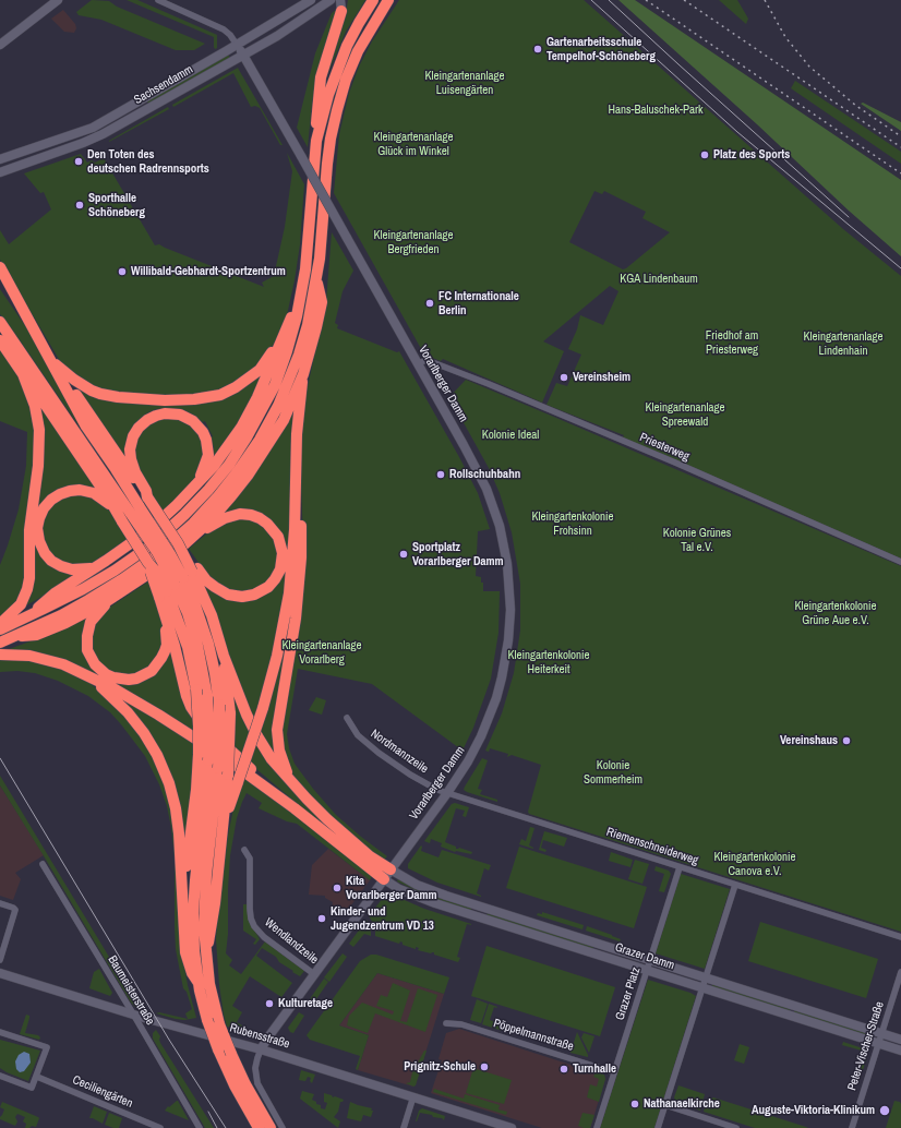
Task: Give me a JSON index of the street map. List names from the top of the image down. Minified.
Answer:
{"streets":{"main road":["Sachsendamm","Vorarlberger Damm","Grazer Damm","Rubensstraße"],"street":["Priesterweg","Nordmannzeile","Riemenschneiderweg","Wendlandzeile","Baumeisterstraße","Grazer Platz","Pöppelmannstraße","Peter-Vischer-Straße","Ceciliengärten"]},"crossings":[["Sachsendamm","Vorarlberger Damm"],["Vorarlberger Damm","Priesterweg"],["Vorarlberger Damm","Nordmannzeile"],["Vorarlberger Damm","Riemenschneiderweg"],["Vorarlberger Damm","Wendlandzeile"],["Vorarlberger Damm","Grazer Damm"],["Vorarlberger Damm","Rubensstraße"],["Nordmannzeile","Riemenschneiderweg"],["Riemenschneiderweg","Grazer Platz"],["Grazer Damm","Grazer Platz"],["Grazer Damm","Peter-Vischer-Straße"],["Baumeisterstraße","Rubensstraße"],["Grazer Platz","Pöppelmannstraße"]],"parks":["Kleingartenanlage Luisengärten","Hans-Baluschek-Park","Kleingartenanlage Glück im Winkel","Kleingartenanlage Bergfrieden","KGA Lindenbaum","Friedhof am Priesterweg","Kleingartenanlage Lindenhain","Kleingartenanlage Spreewald","Kolonie Ideal","Kleingartenkolonie Frohsinn","Kolonie Grünes Tal e.V.","Kleingartenkolonie Grüne Aue e.V.","Kleingartenanlage Vorarlberg","Kleingartenkolonie Heiterkeit","Kolonie Sommerheim","Kleingartenkolonie Canova e.V."],"places":["Gartenarbeitsschule Tempelhof-Schöneberg","Platz des Sports","Den Toten des deutschen Radrennsports","Sporthalle Schöneberg","Willibald-Gebhardt-Sportzentrum","FC Internationale Berlin","Vereinsheim","Rollschuhbahn","Sportplatz Vorarlberger Damm","Vereinshaus","Kita Vorarlberger Damm","Kinder- und Jugendzentrum VD 13","Kulturetage","Prignitz-Schule","Turnhalle","Nathanaelkirche","Auguste-Viktoria-Klinikum"]}
